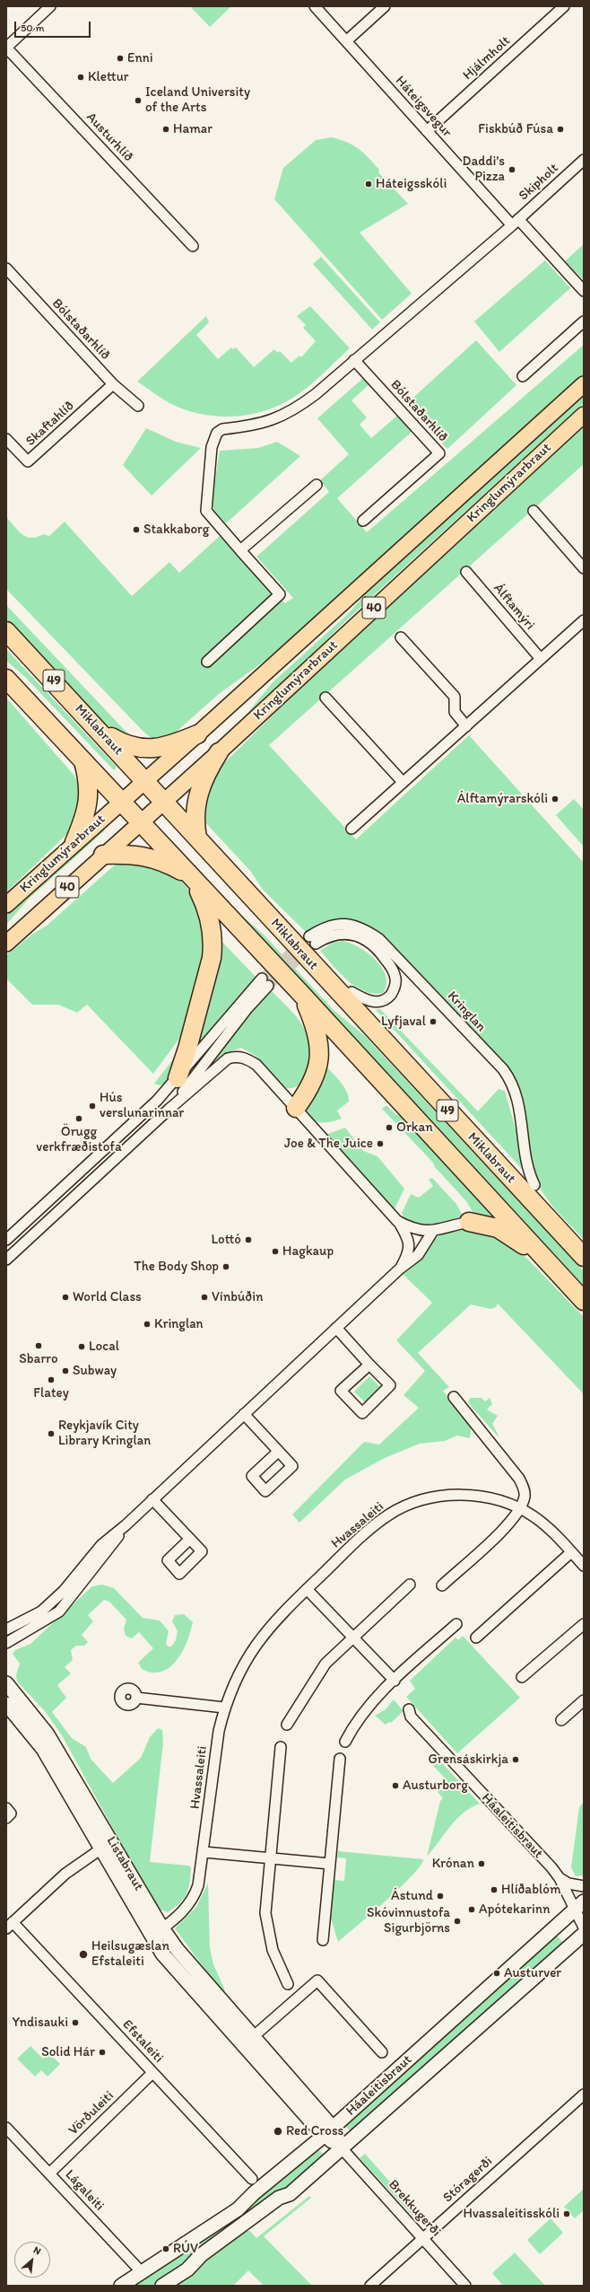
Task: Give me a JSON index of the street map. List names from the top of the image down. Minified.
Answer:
{"streets":{"highway":["49","Miklabraut"],"main road":["Kringlumýrarbraut","40","Háaleitisbraut","Listabraut"],"street":["Hjálmholt","Háteigsvegur","Austurhlíð","Skipholt","Bólstaðarhlíð","Skaftahlíð","Álftamýri","Kringlan","Hvassaleiti","Efstaleiti","Vörðuleiti","Stóragerði","Lágaleiti","Brekkugerði"]},"crossings":[["Hjálmholt","Háteigsvegur"],["Háteigsvegur","Skipholt"],["Bólstaðarhlíð","Skaftahlíð"],["Kringlumýrarbraut","Miklabraut"],["Hvassaleiti","Listabraut"],["Háaleitisbraut","Listabraut"],["Háaleitisbraut","Lágaleiti"],["Háaleitisbraut","Brekkugerði"],["Listabraut","Efstaleiti"],["Listabraut","Brekkugerði"],["Efstaleiti","Vörðuleiti"],["Vörðuleiti","Lágaleiti"],["Stóragerði","Brekkugerði"]],"places":["Enni","Klettur","Iceland University of the Arts","Hamar","Fiskbúð Fúsa","Daddi's Pizza","Háteigsskóli","Stakkaborg","Álftamýrarskóli","Lyfjaval","Hús verslunarinnar","Örugg verkfræðistofa","Orkan","Joe & The Juice","Lottó","Hagkaup","The Body Shop","World Class","Vínbúðin","Kringlan","Sbarro","Local","Subway","Flatey","Reykjavík City Library Kringlan","Grensáskirkja","Austurborg","Krónan","Hlíðablóm","Ástund","Apótekarinn","Skóvinnustofa Sigurbjörns","Heilsugæslan Efstaleiti","Austurver","Yndisauki","Solid Hár","Red Cross","Hvassaleitisskóli","RÚV"],"scale_bar":"50 m","north":"top right"}
